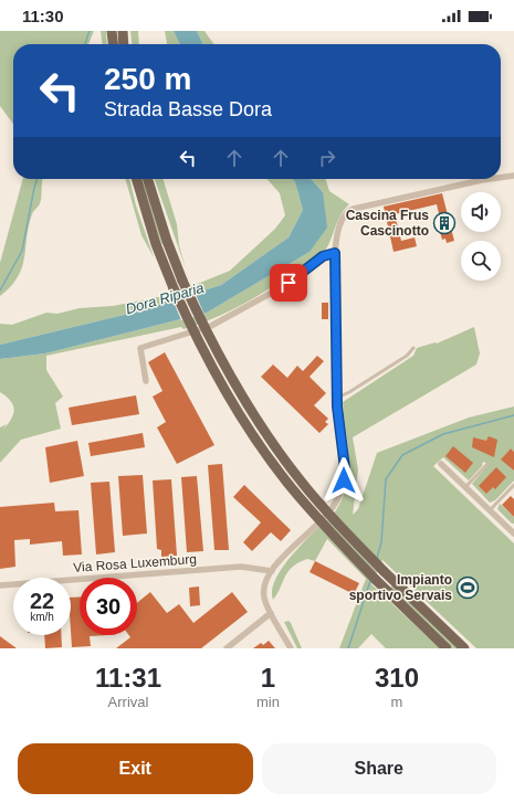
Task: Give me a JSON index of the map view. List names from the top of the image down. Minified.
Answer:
{"streets":{"street":["Via Rosa Luxemburg"]},"water":["Dora Riparia"],"places":{"building":["Cascina Frus Cascinotto"],"sports":["Impianto sportivo Servais"]},"page":{"status":"11:30","turn":["250 m","Strada Basse Dora"],"speed":"22 km/h","limit":"30","eta":["11:31","Arrival","1","min","310","m"],"buttons":["Exit","Share"]}}
